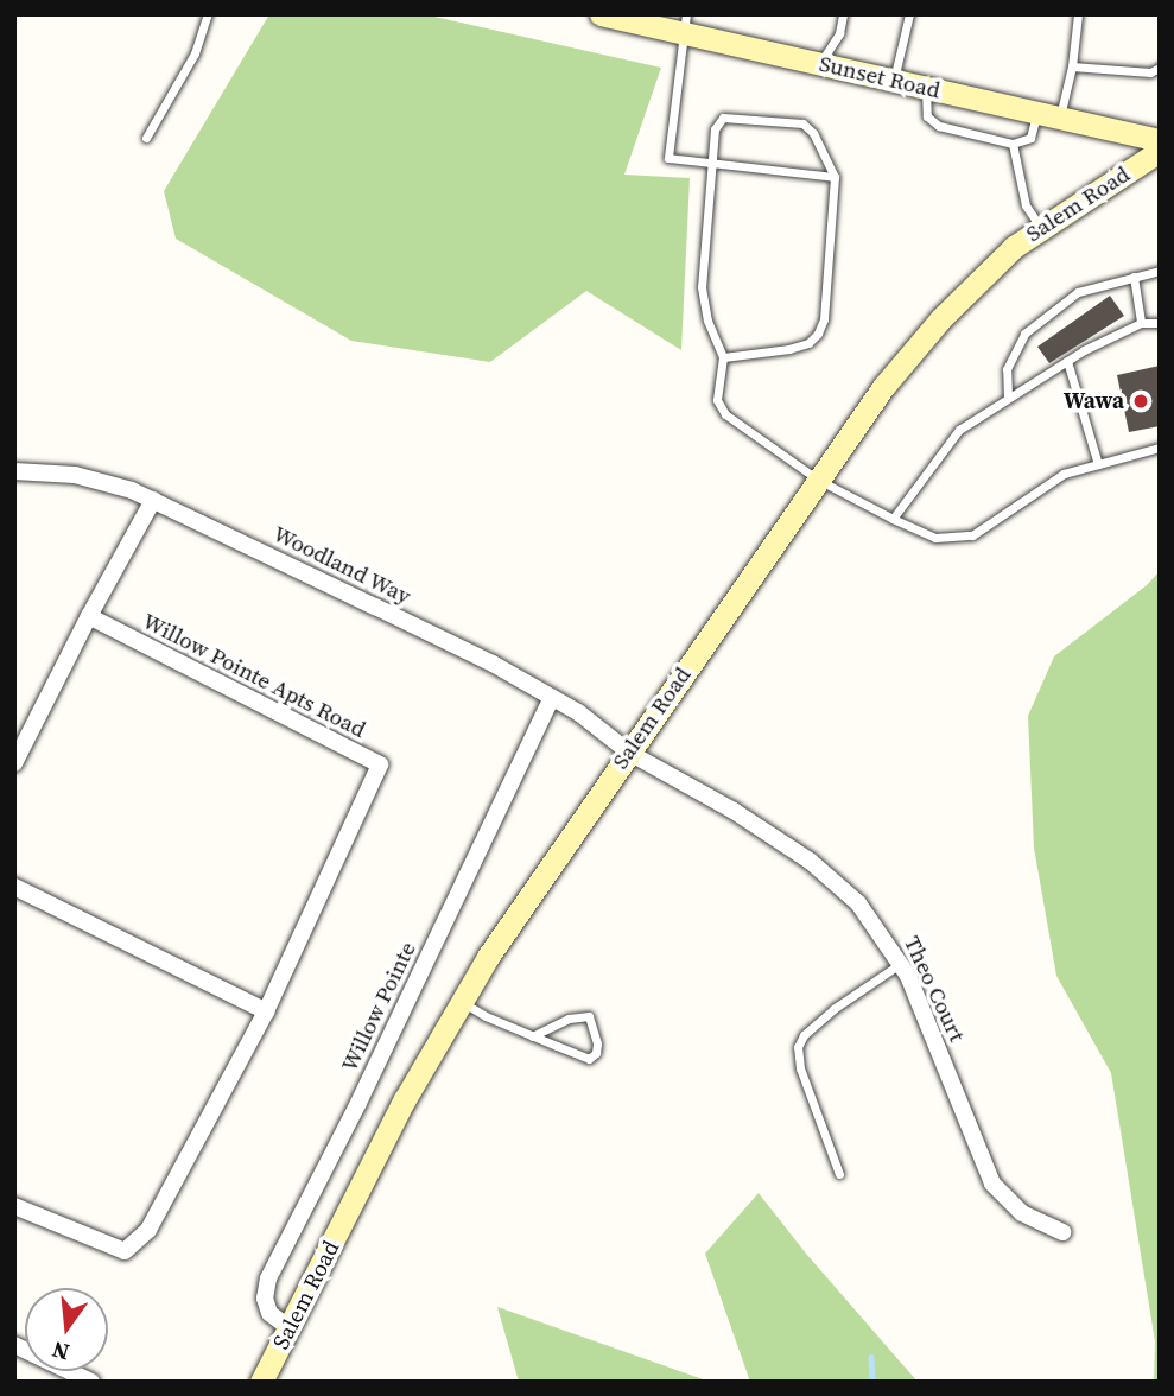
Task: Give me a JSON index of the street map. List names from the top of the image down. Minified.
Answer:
{"streets":{"street":["Sunset Road","Salem Road","Woodland Way","Willow Pointe Apts Road","Theo Court","Willow Pointe"]},"crossings":[["Salem Road","Woodland Way"],["Salem Road","Theo Court"],["Salem Road","Willow Pointe"],["Woodland Way","Theo Court"],["Woodland Way","Willow Pointe"]],"places":["Wawa"],"north":"bottom"}
